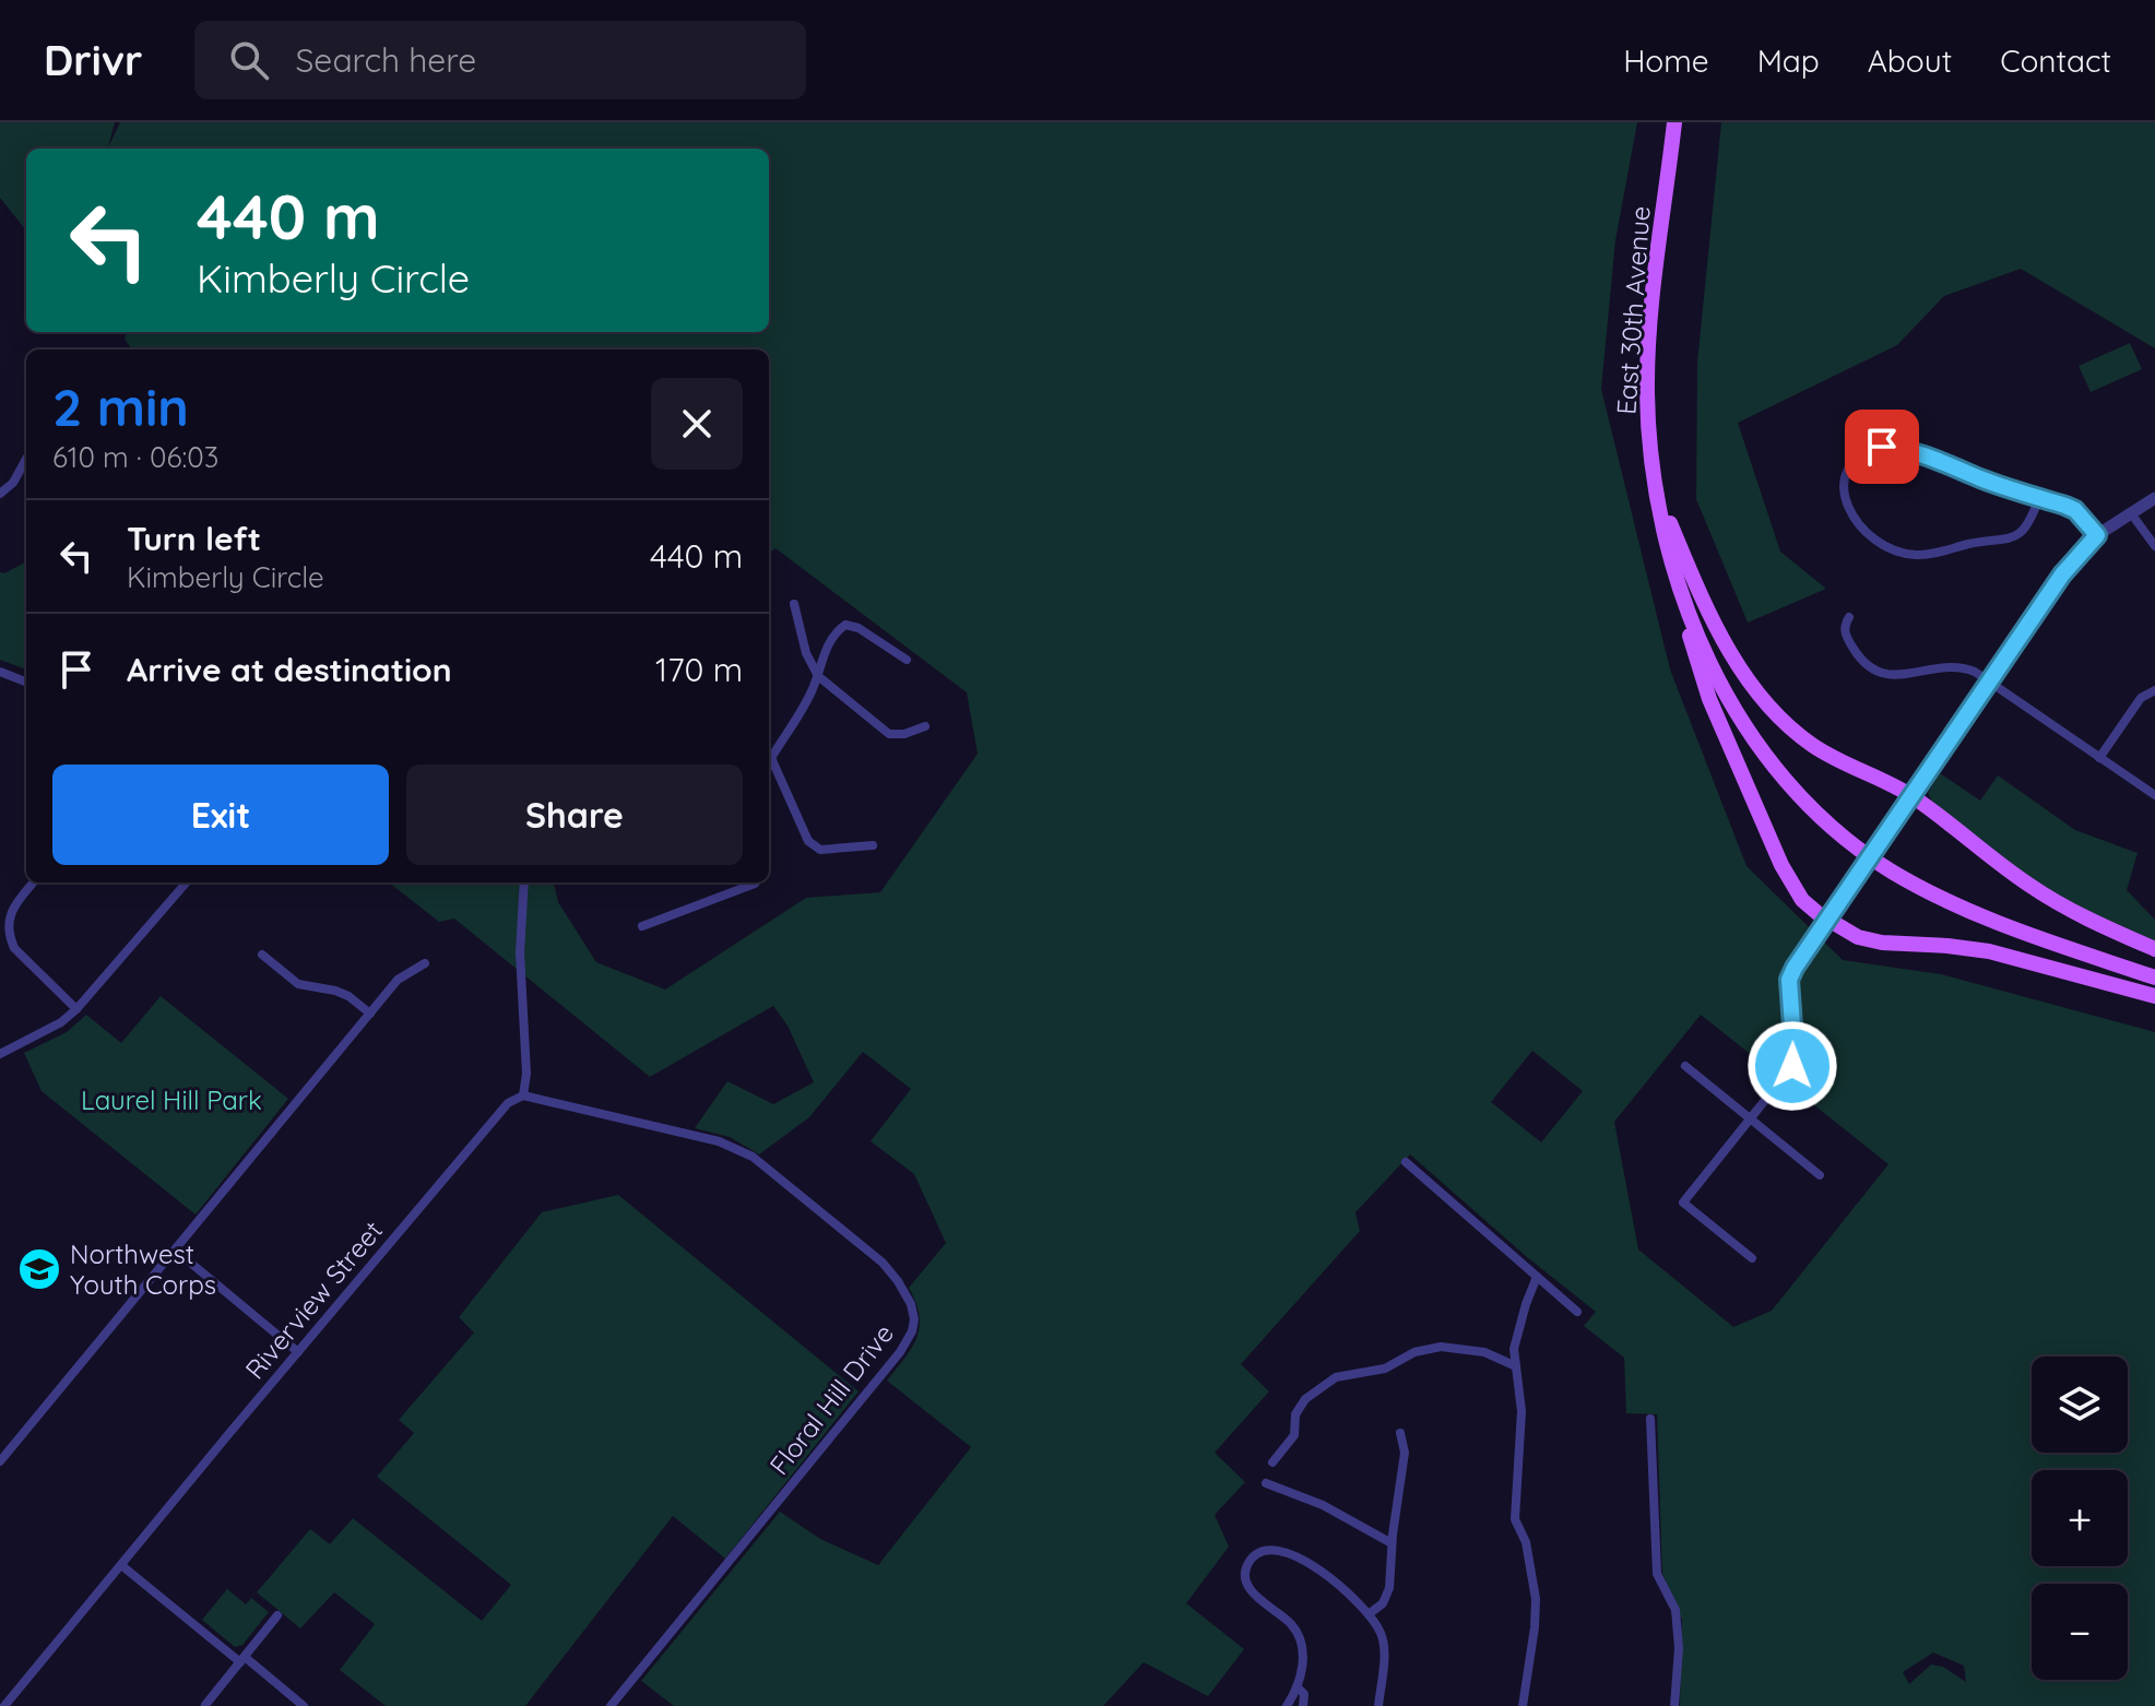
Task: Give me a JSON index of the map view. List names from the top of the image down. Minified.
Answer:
{"streets":{"main road":["East 30th Avenue"],"street":["Riverview Street","Floral Hill Drive"]},"crossings":[["Riverview Street","Floral Hill Drive"]],"parks":["Laurel Hill Park"],"places":{"school or university":["Northwest Youth Corps"]},"page":{"header":"Drivr","search":"Search here","nav":["Home","Map","About","Contact"],"turn":["440 m","Kimberly Circle"],"heading":["2 min","610 m · 06:03"],"list":[{"name":"Turn left","note":"Kimberly Circle","value":"440 m"},{"name":"Arrive at destination","value":"170 m"}],"buttons":["Exit","Share"],"map_buttons":["+","−"]}}
